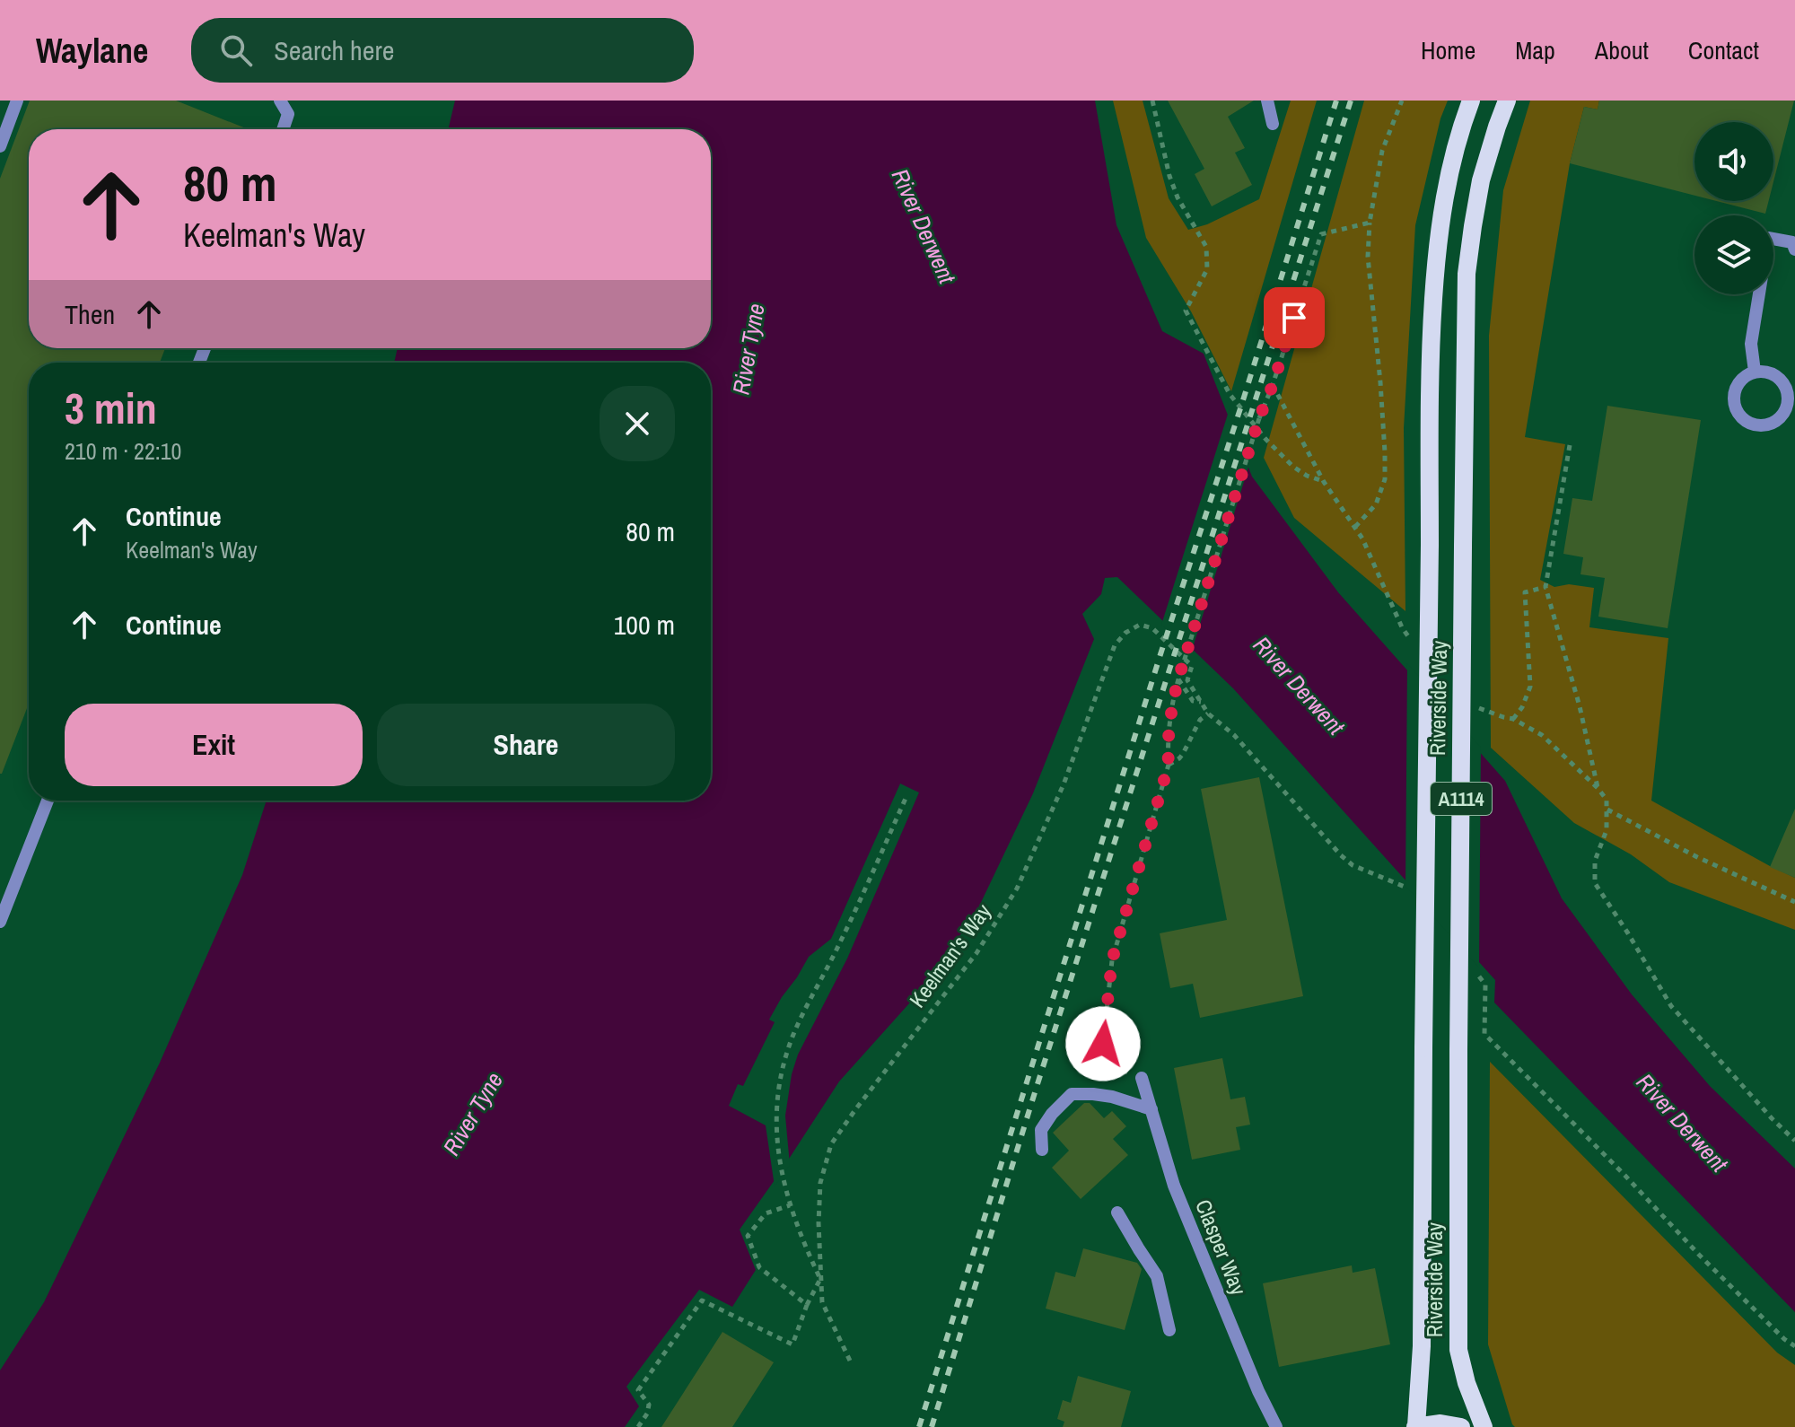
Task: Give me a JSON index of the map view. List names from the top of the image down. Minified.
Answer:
{"streets":{"main road":["Riverside Way","A1114"],"street":["Clasper Way"],"path":["Keelman's Way"]},"crossings":[["Riverside Way","A1114"]],"water":["River Derwent","River Tyne"],"page":{"header":"Waylane","search":"Search here","nav":["Home","Map","About","Contact"],"turn":["80 m","Keelman's Way"],"then":"Then","heading":["3 min","210 m · 22:10"],"list":[{"name":"Continue","note":"Keelman's Way","value":"80 m"},{"name":"Continue","value":"100 m"}],"buttons":["Exit","Share"]}}
